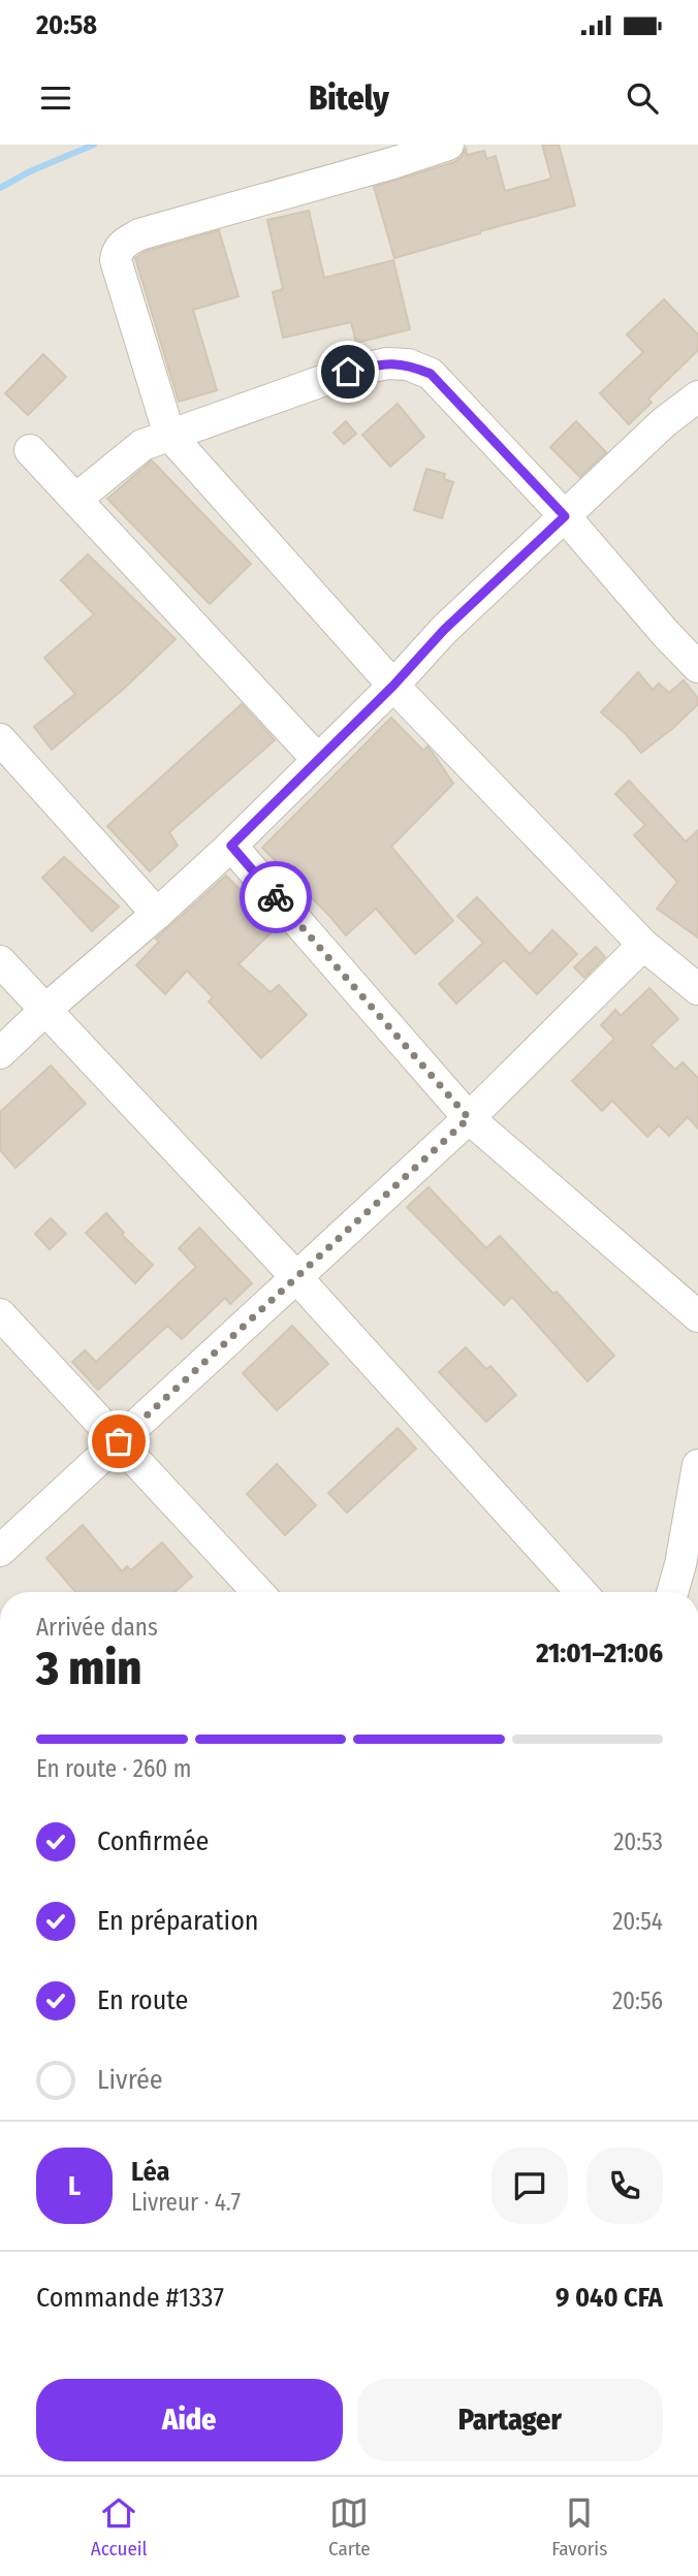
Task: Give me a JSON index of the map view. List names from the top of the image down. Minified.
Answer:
{"page":{"status":"20:58","header":"Bitely","heading":["3 min","Arrivée dans","21:01–21:06"],"panel":["Léa","Livreur · 4.7","Commande #1337","9 040 CFA"],"bar":"En route · 260 m","list":[["Confirmée","20:53"],["En préparation","20:54"],["En route","20:56"],"Livrée"],"round":"L","buttons":["Aide","Partager"],"tabs":["Accueil","Carte","Favoris"]}}
